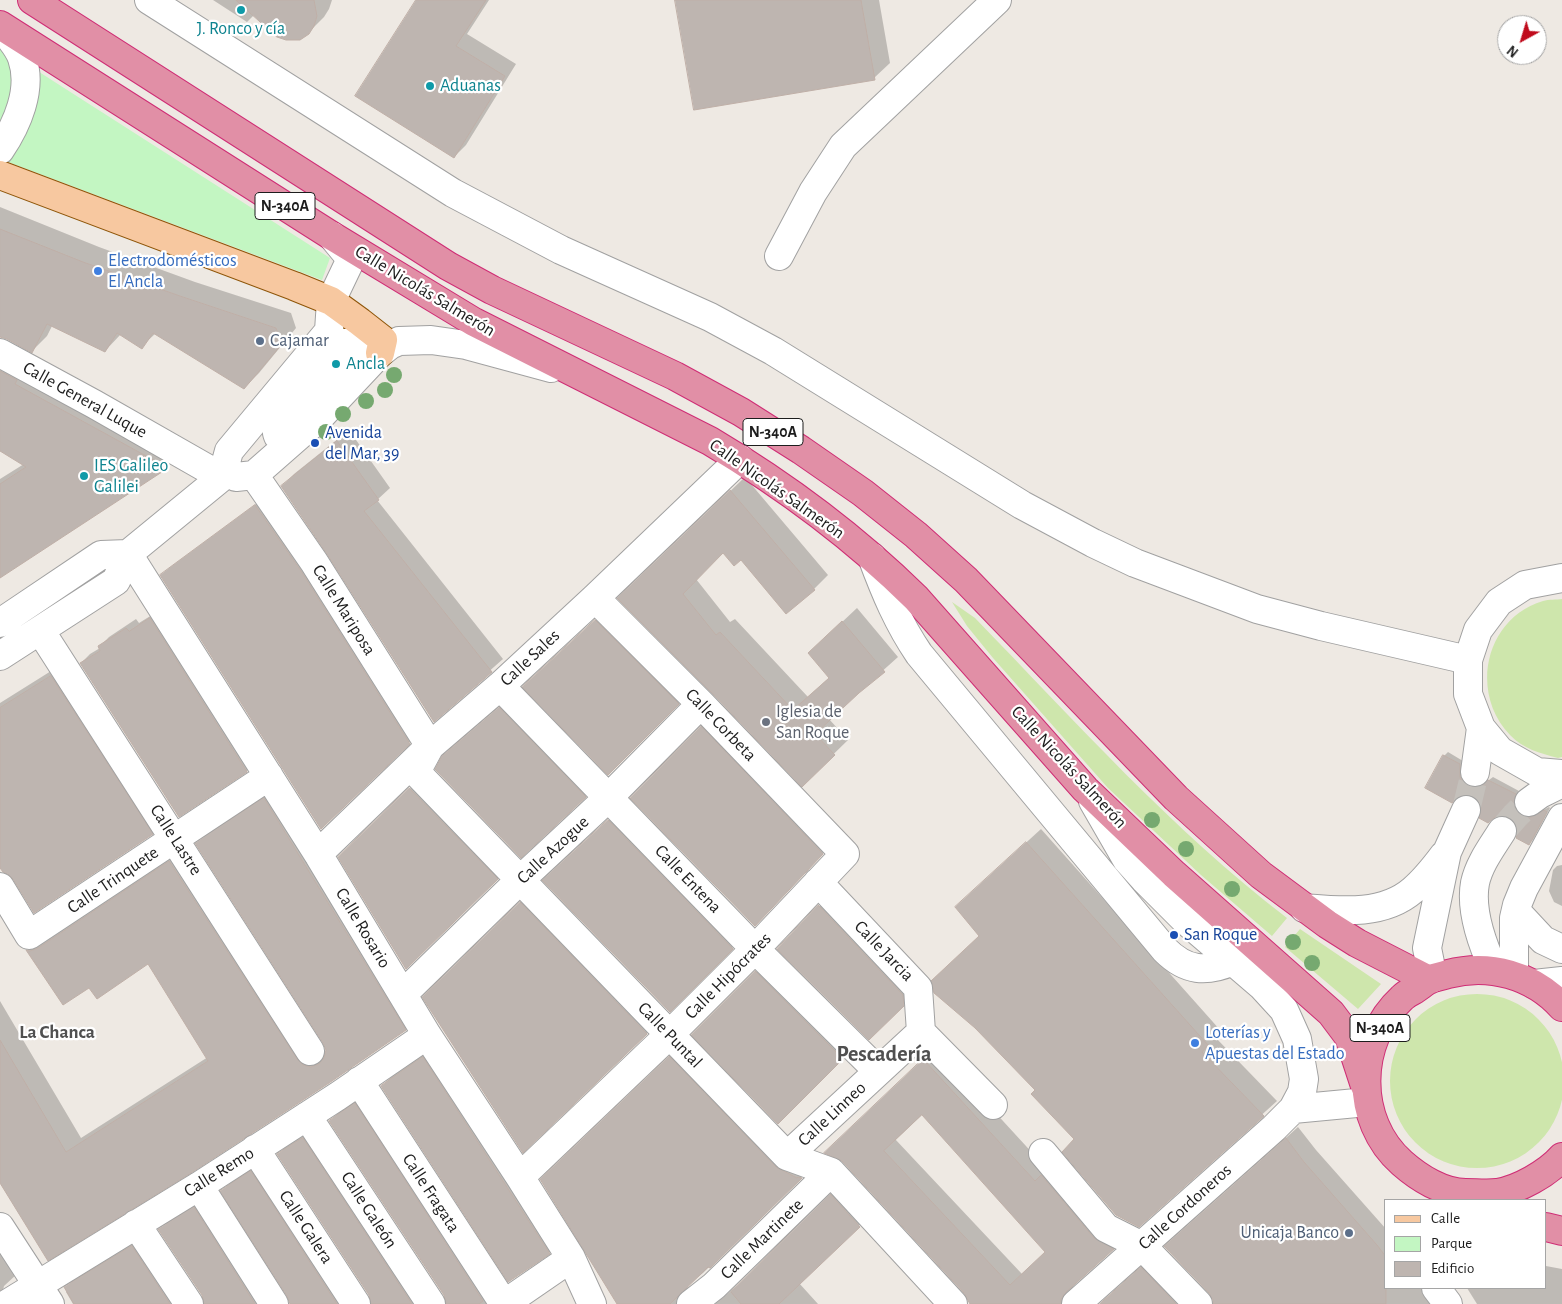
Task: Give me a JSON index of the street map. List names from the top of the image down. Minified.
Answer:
{"streets":{"highway":["N-340A","Calle Nicolás Salmerón"],"street":["Calle General Luque","Calle Mariposa","Calle Sales","Calle Corbeta","Calle Lastre","Calle Azogue","Calle Entena","Calle Trinquete","Calle Rosario","Calle Jarcia","Calle Hipócrates","Calle Puntal","Calle Linneo","Calle Remo","Calle Fragata","Calle Cordoneros","Calle Galeón","Calle Galera","Calle Martinete"]},"crossings":[["N-340A","Calle Nicolás Salmerón"],["Calle Nicolás Salmerón","Calle Sales"],["Calle Nicolás Salmerón","Calle Cordoneros"],["Calle Mariposa","Calle Sales"],["Calle Mariposa","Calle Puntal"],["Calle Sales","Calle Corbeta"],["Calle Sales","Calle Entena"],["Calle Sales","Calle Rosario"],["Calle Sales","Calle Puntal"],["Calle Corbeta","Calle Azogue"],["Calle Corbeta","Calle Hipócrates"],["Calle Lastre","Calle Trinquete"],["Calle Azogue","Calle Entena"],["Calle Azogue","Calle Rosario"],["Calle Azogue","Calle Puntal"],["Calle Entena","Calle Hipócrates"],["Calle Entena","Calle Linneo"],["Calle Trinquete","Calle Rosario"],["Calle Rosario","Calle Hipócrates"],["Calle Rosario","Calle Remo"],["Calle Jarcia","Calle Hipócrates"],["Calle Jarcia","Calle Linneo"],["Calle Hipócrates","Calle Puntal"],["Calle Puntal","Calle Linneo"],["Calle Puntal","Calle Martinete"],["Calle Remo","Calle Fragata"],["Calle Remo","Calle Galeón"],["Calle Remo","Calle Galera"]],"districts":["La Chanca","Pescadería"],"places":["J. Ronco y cía","Aduanas","Electrodomésticos El Ancla","Cajamar","Ancla","Avenida del Mar, 39","IES Galileo Galilei","Iglesia de San Roque","San Roque","Loterías y Apuestas del Estado","Unicaja Banco"],"legend":["Calle","Parque","Edificio"],"north":"bottom left"}
